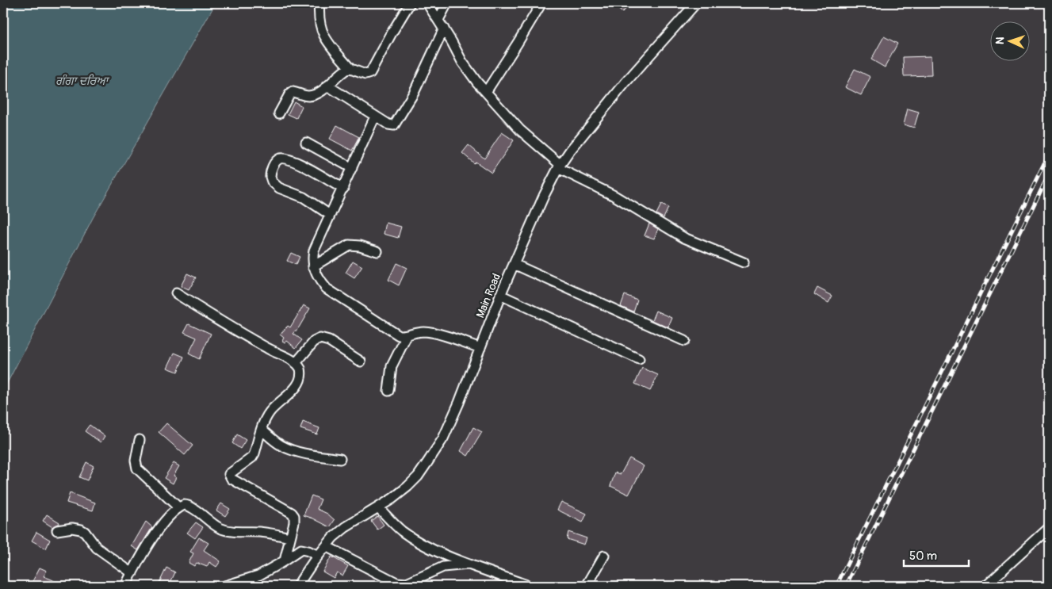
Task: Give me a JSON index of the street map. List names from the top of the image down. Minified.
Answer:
{"streets":{"street":["Main Road"]},"water":["ਗੰਗਾ ਦਰਿਆ"],"scale_bar":"50 m","north":"left"}
